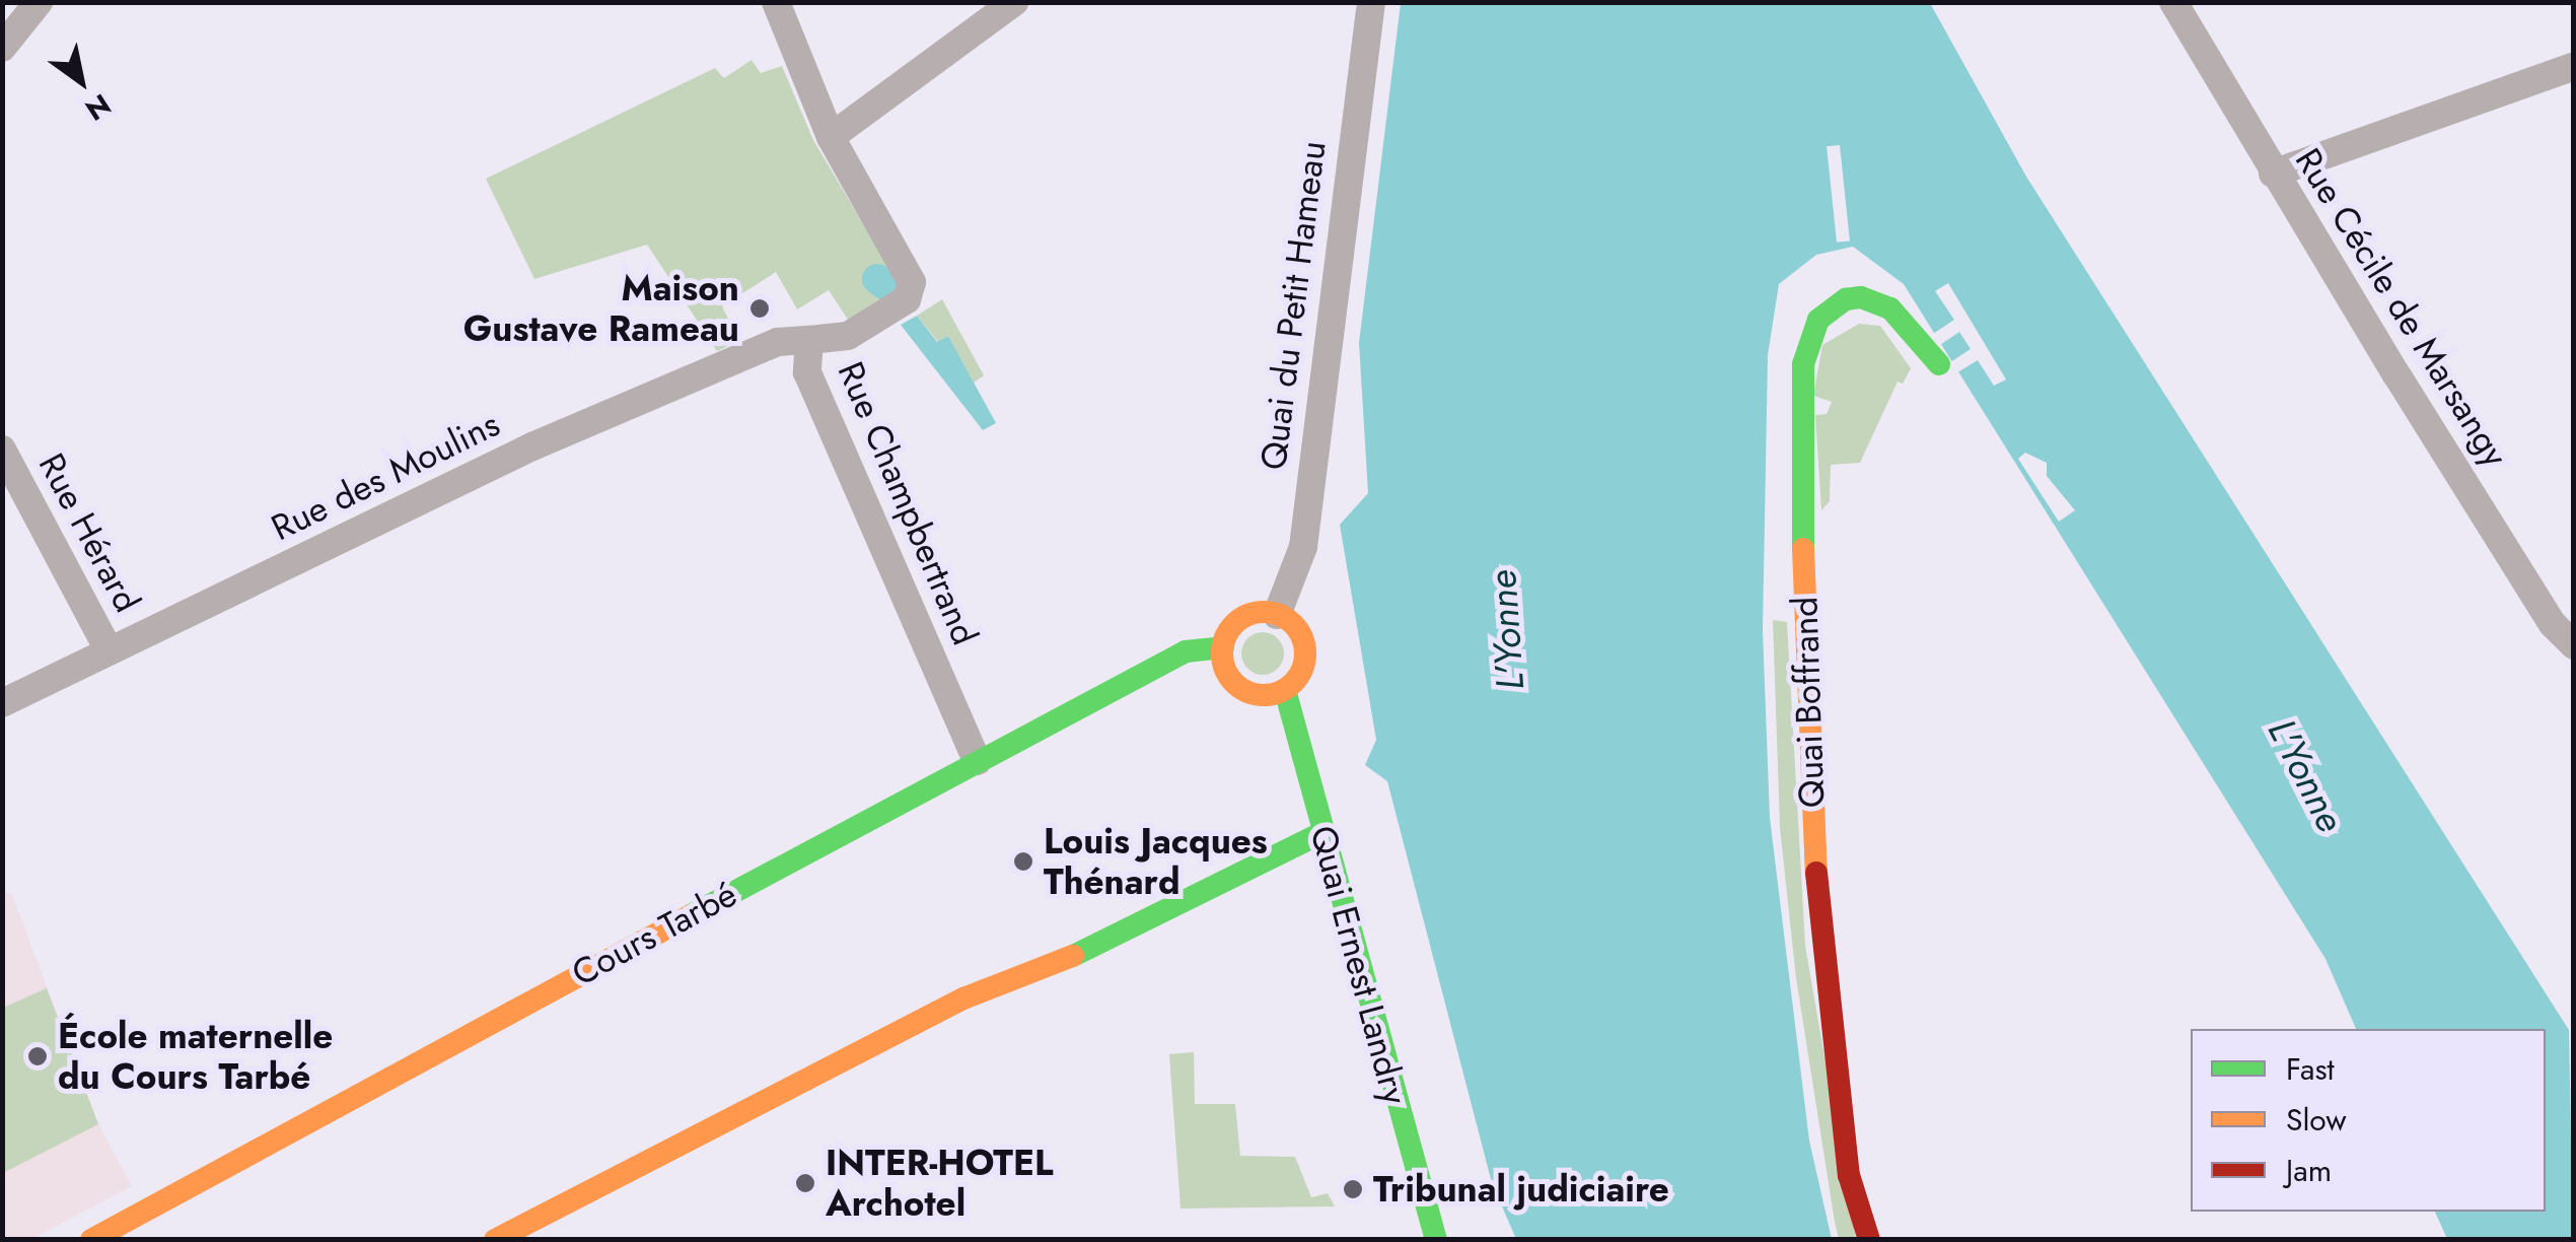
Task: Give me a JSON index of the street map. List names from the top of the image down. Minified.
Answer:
{"streets":{"main road":["Quai Boffrand","Cours Tarbé","Quai Ernest Landry"],"street":["Quai du Petit Hameau","Rue Cécile de Marsangy","Rue des Moulins","Rue Champbertrand","Rue Hérard"]},"crossings":[["Quai du Petit Hameau","Cours Tarbé"],["Quai du Petit Hameau","Quai Ernest Landry"],["Rue des Moulins","Rue Champbertrand"],["Rue des Moulins","Rue Hérard"],["Rue Champbertrand","Cours Tarbé"],["Cours Tarbé","Quai Ernest Landry"]],"water":["L'Yonne"],"places":["Maison Gustave Rameau","Louis Jacques Thénard","École maternelle du Cours Tarbé","INTER-HOTEL Archotel","Tribunal judiciaire"],"legend":["Fast","Slow","Jam"],"north":"bottom right"}
